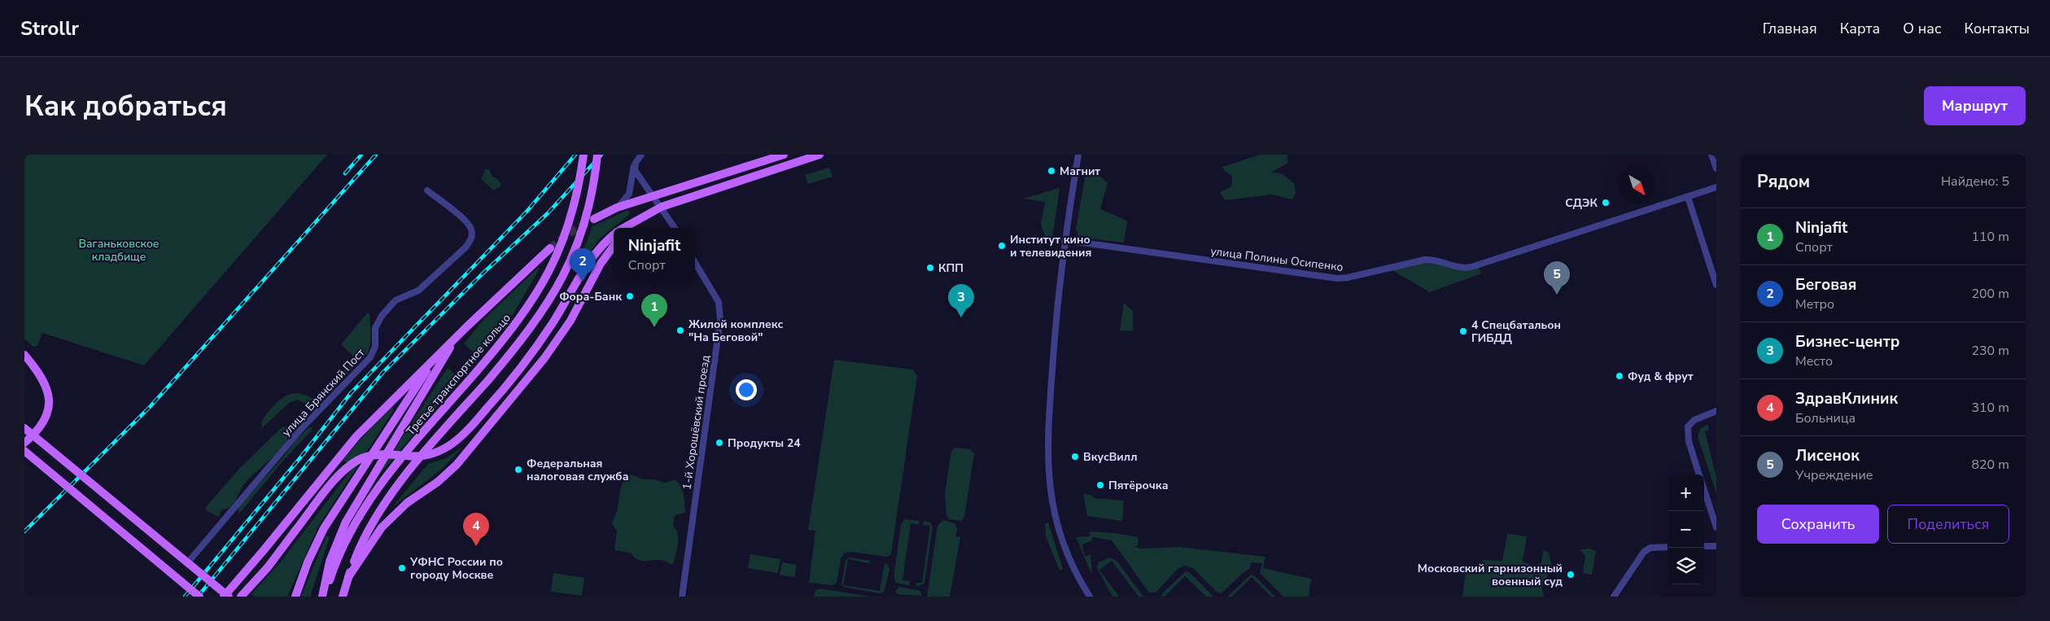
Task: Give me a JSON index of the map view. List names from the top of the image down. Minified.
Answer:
{"streets":{"main road":["Третье транспортное кольцо"],"street":["улица Полины Осипенко","улица Брянский Пост","1-й Хорошёвский проезд"]},"parks":["Ваганьковское кладбище"],"places":["Магнит","СДЭК","Институт кино и телевидения","КПП","Фора-Банк","Жилой комплекс \"На Беговой\"","4 Спецбатальон ГИБДД","Фуд & фрут","Продукты 24","ВкусВилл","Федеральная налоговая служба","Пятёрочка","УФНС России по городу Москве","Московский гарнизонный военный суд"],"north":"bottom right","page":{"header":"Strollr","nav":["Главная","Карта","О нас","Контакты"],"buttons":["Маршрут",["Сохранить","Поделиться"]],"title":"Как добраться","heading":["Рядом","Найдено: 5"],"list":[{"mark":"1","name":"Ninjafit","note":"Спорт","value":"110 m"},{"mark":"2","name":"Беговая","note":"Метро","value":"200 m"},{"mark":"3","name":"Бизнес-центр","note":"Место","value":"230 m"},{"mark":"4","name":"ЗдравКлиник","note":"Больница","value":"310 m"},{"mark":"5","name":"Лисенок","note":"Учреждение","value":"820 m"}],"popup":["Ninjafit","Спорт"],"pins":["2","5","3","1","4"],"map_buttons":["+","−"]}}
